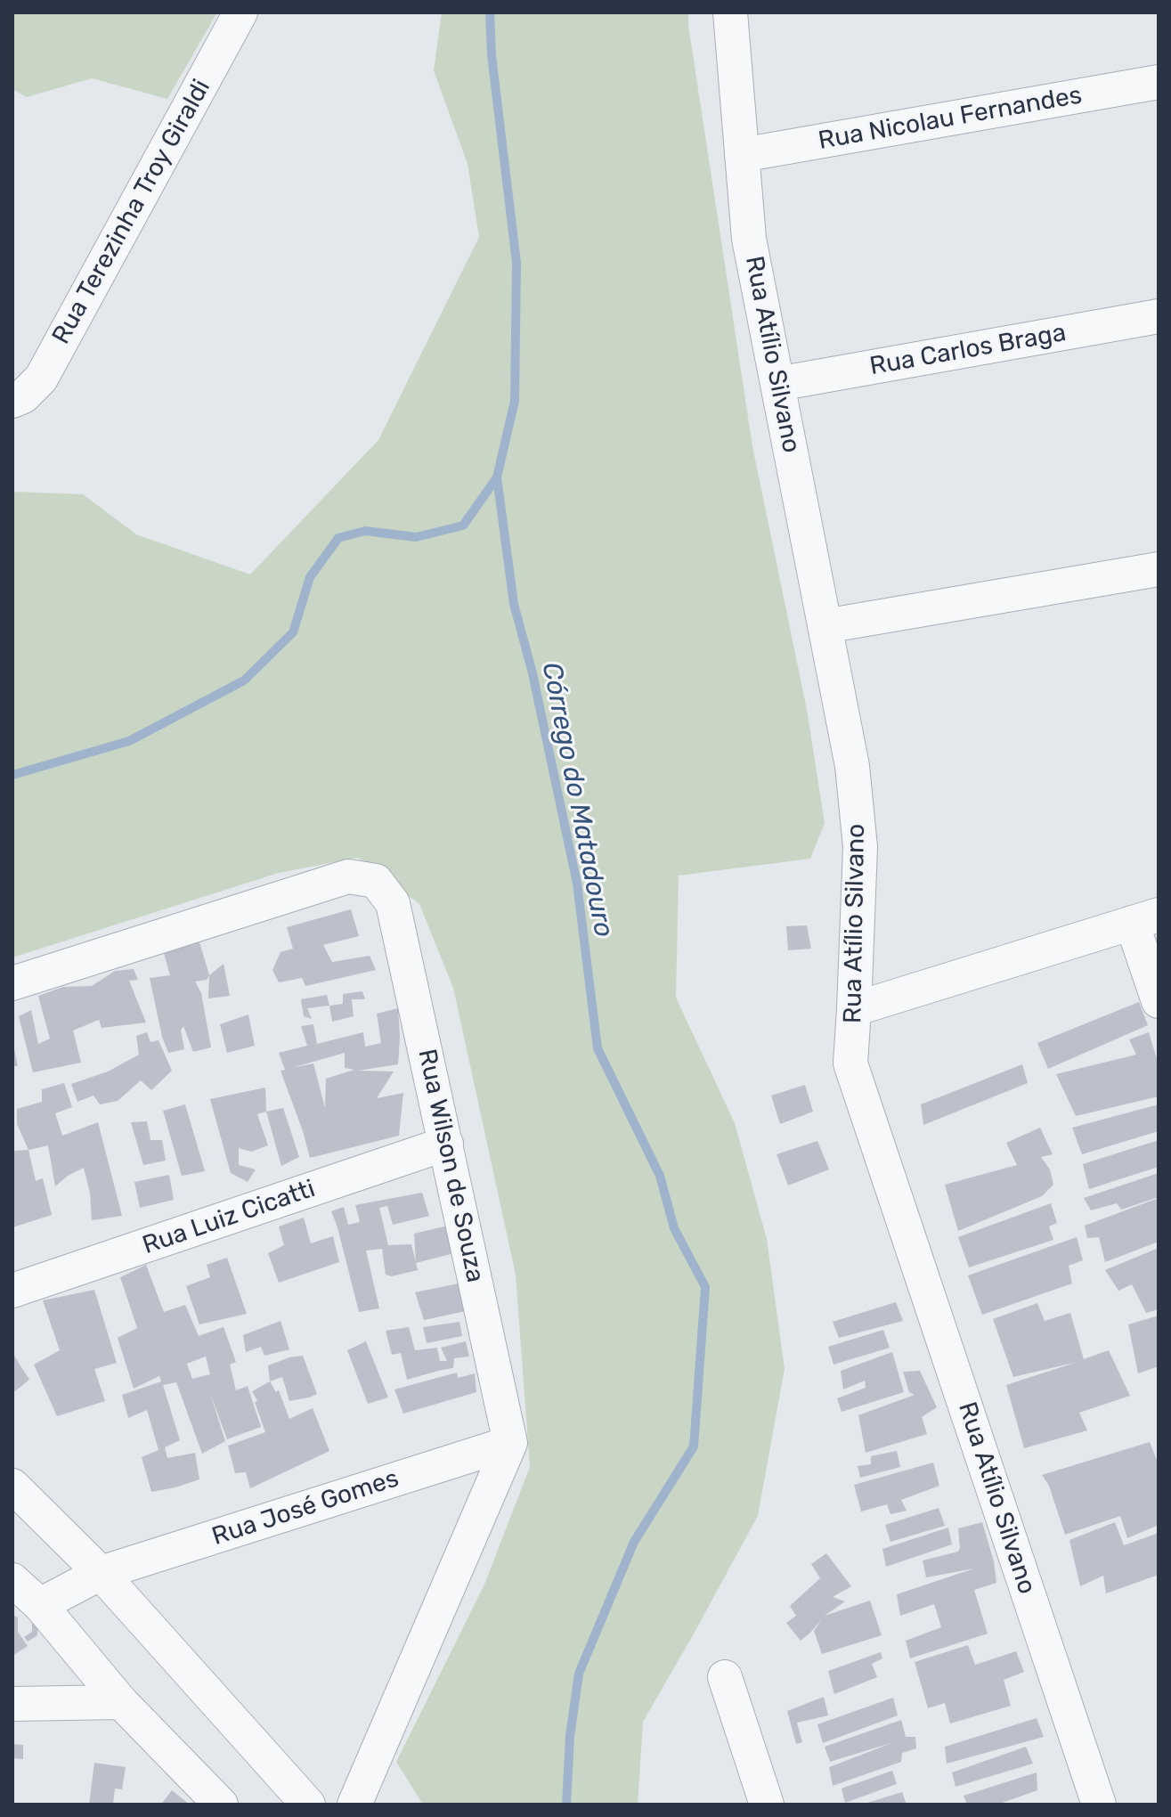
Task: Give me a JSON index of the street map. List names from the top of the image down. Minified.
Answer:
{"streets":{"street":["Rua Nicolau Fernandes","Rua Terezinha Troy Giraldi","Rua Carlos Braga","Rua Atílio Silvano","Rua Wilson de Souza","Rua Luiz Cicatti","Rua José Gomes"]},"crossings":[["Rua Nicolau Fernandes","Rua Atílio Silvano"],["Rua Carlos Braga","Rua Atílio Silvano"],["Rua Wilson de Souza","Rua Luiz Cicatti"],["Rua Wilson de Souza","Rua José Gomes"]],"water":["Córrego do Matadouro"]}
